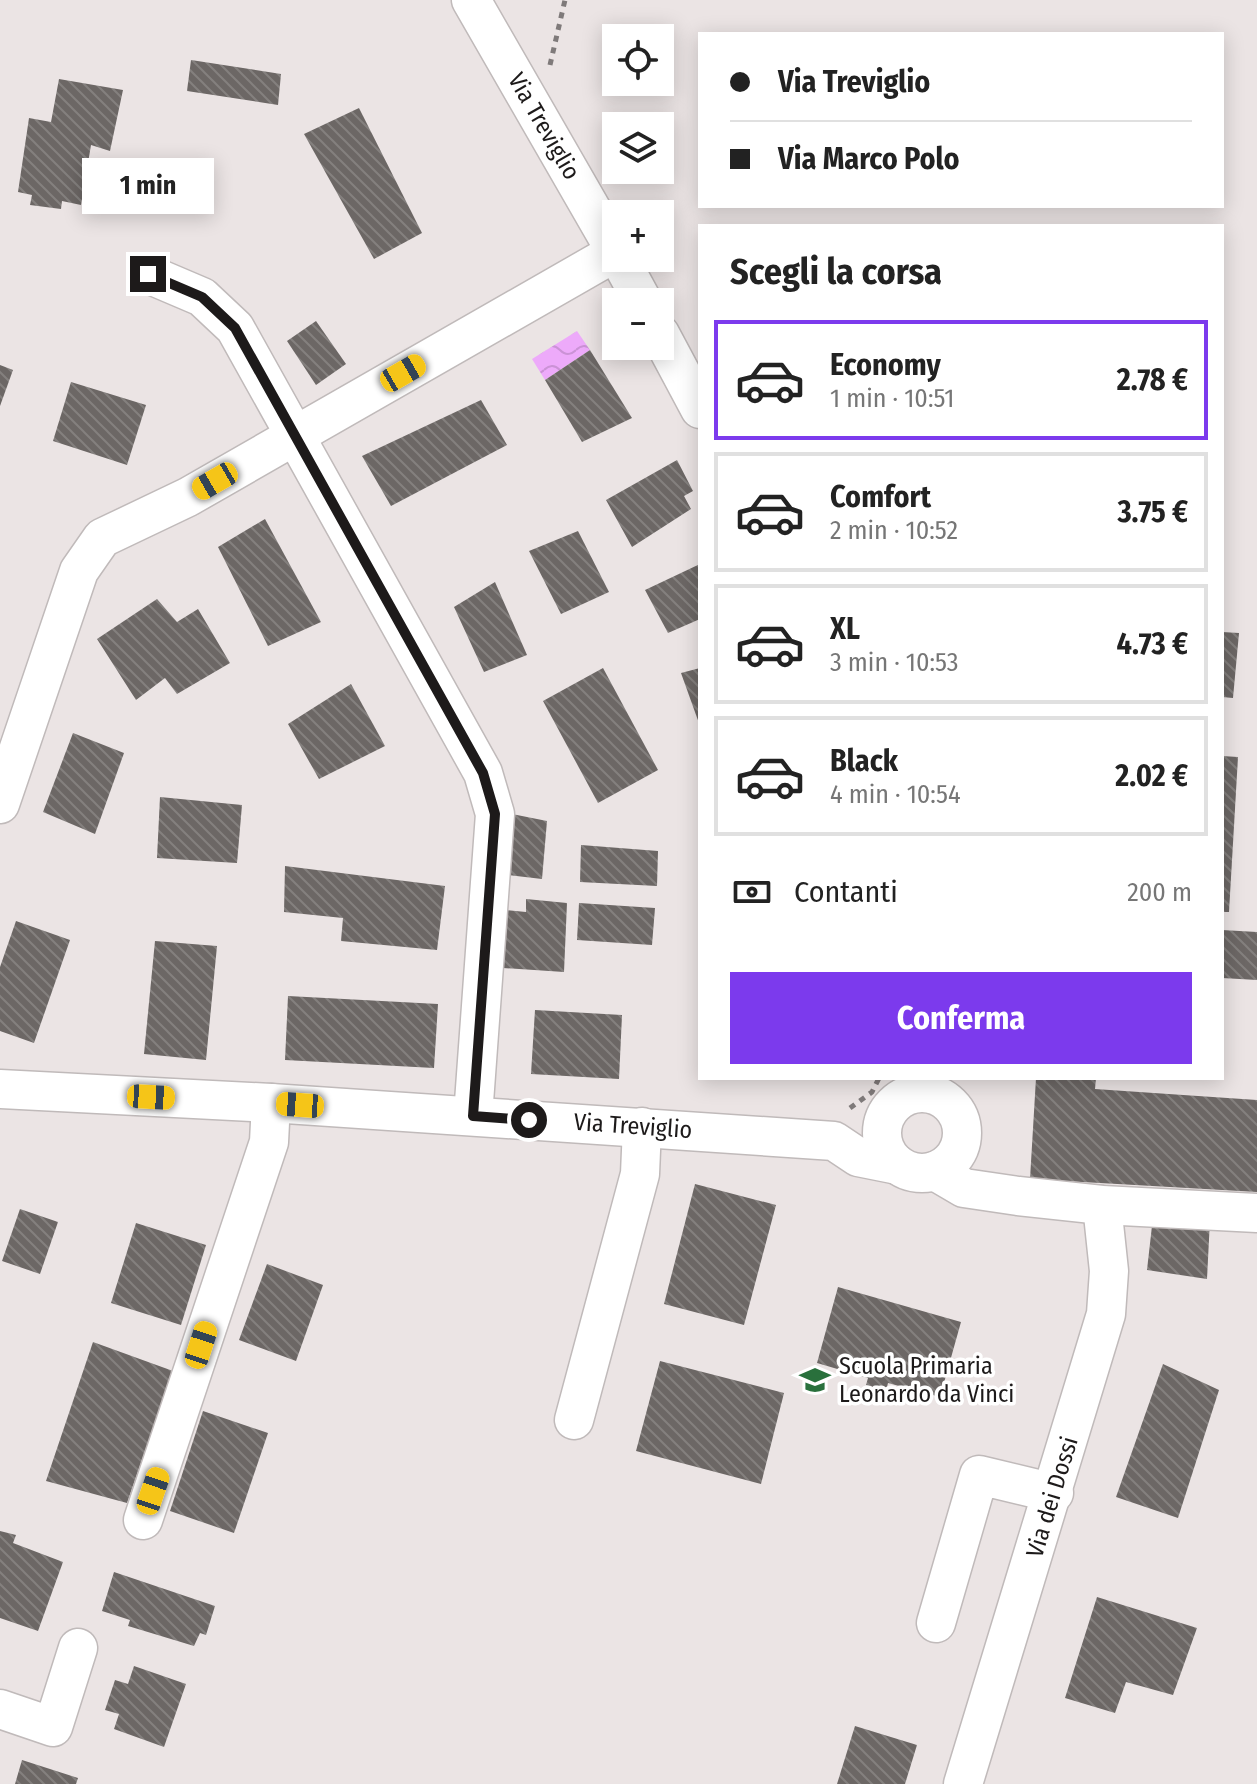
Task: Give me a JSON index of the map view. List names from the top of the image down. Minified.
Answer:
{"streets":{"street":["Via Treviglio","Via dei Dossi"]},"places":{"school or university":["Scuola Primaria Leonardo da Vinci"]},"page":{"map_buttons":["+","−"],"banner":["Via Treviglio","Via Marco Polo"],"bubble":"1 min","heading":"Scegli la corsa","list":[{"name":"Economy","note":"1 min · 10:51","value":"2.78 €"},{"name":"Comfort","note":"2 min · 10:52","value":"3.75 €"},{"name":"XL","note":"3 min · 10:53","value":"4.73 €"},{"name":"Black","note":"4 min · 10:54","value":"2.02 €"}],"pay":["Contanti","200 m"],"buttons":"Conferma"}}
